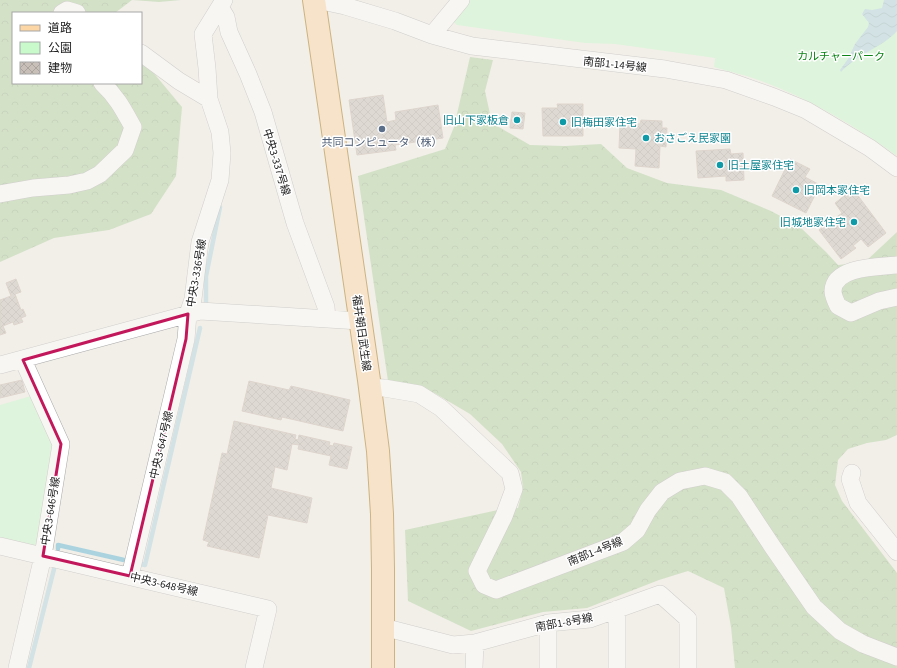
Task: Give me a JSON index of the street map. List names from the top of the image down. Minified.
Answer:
{"streets":{"main road":["福井朝日武生線"],"street":["南部1-14号線","中央3-337号線","中央3-336号線","中央3-647号線","中央3-646号線","南部1-4号線","中央3-648号線","南部1-8号線"]},"crossings":[["南部1-14号線","福井朝日武生線"],["中央3-337号線","中央3-336号線"],["中央3-336号線","中央3-647号線"],["中央3-336号線","中央3-646号線"],["福井朝日武生線","南部1-4号線"],["福井朝日武生線","南部1-8号線"],["中央3-647号線","中央3-648号線"],["中央3-646号線","中央3-648号線"]],"parks":["カルチャーパーク"],"places":["旧山下家板倉","旧梅田家住宅","共同コンピュータ（株）","おさごえ民家園","旧土屋家住宅","旧岡本家住宅","旧城地家住宅"],"legend":["道路","公園","建物"]}
